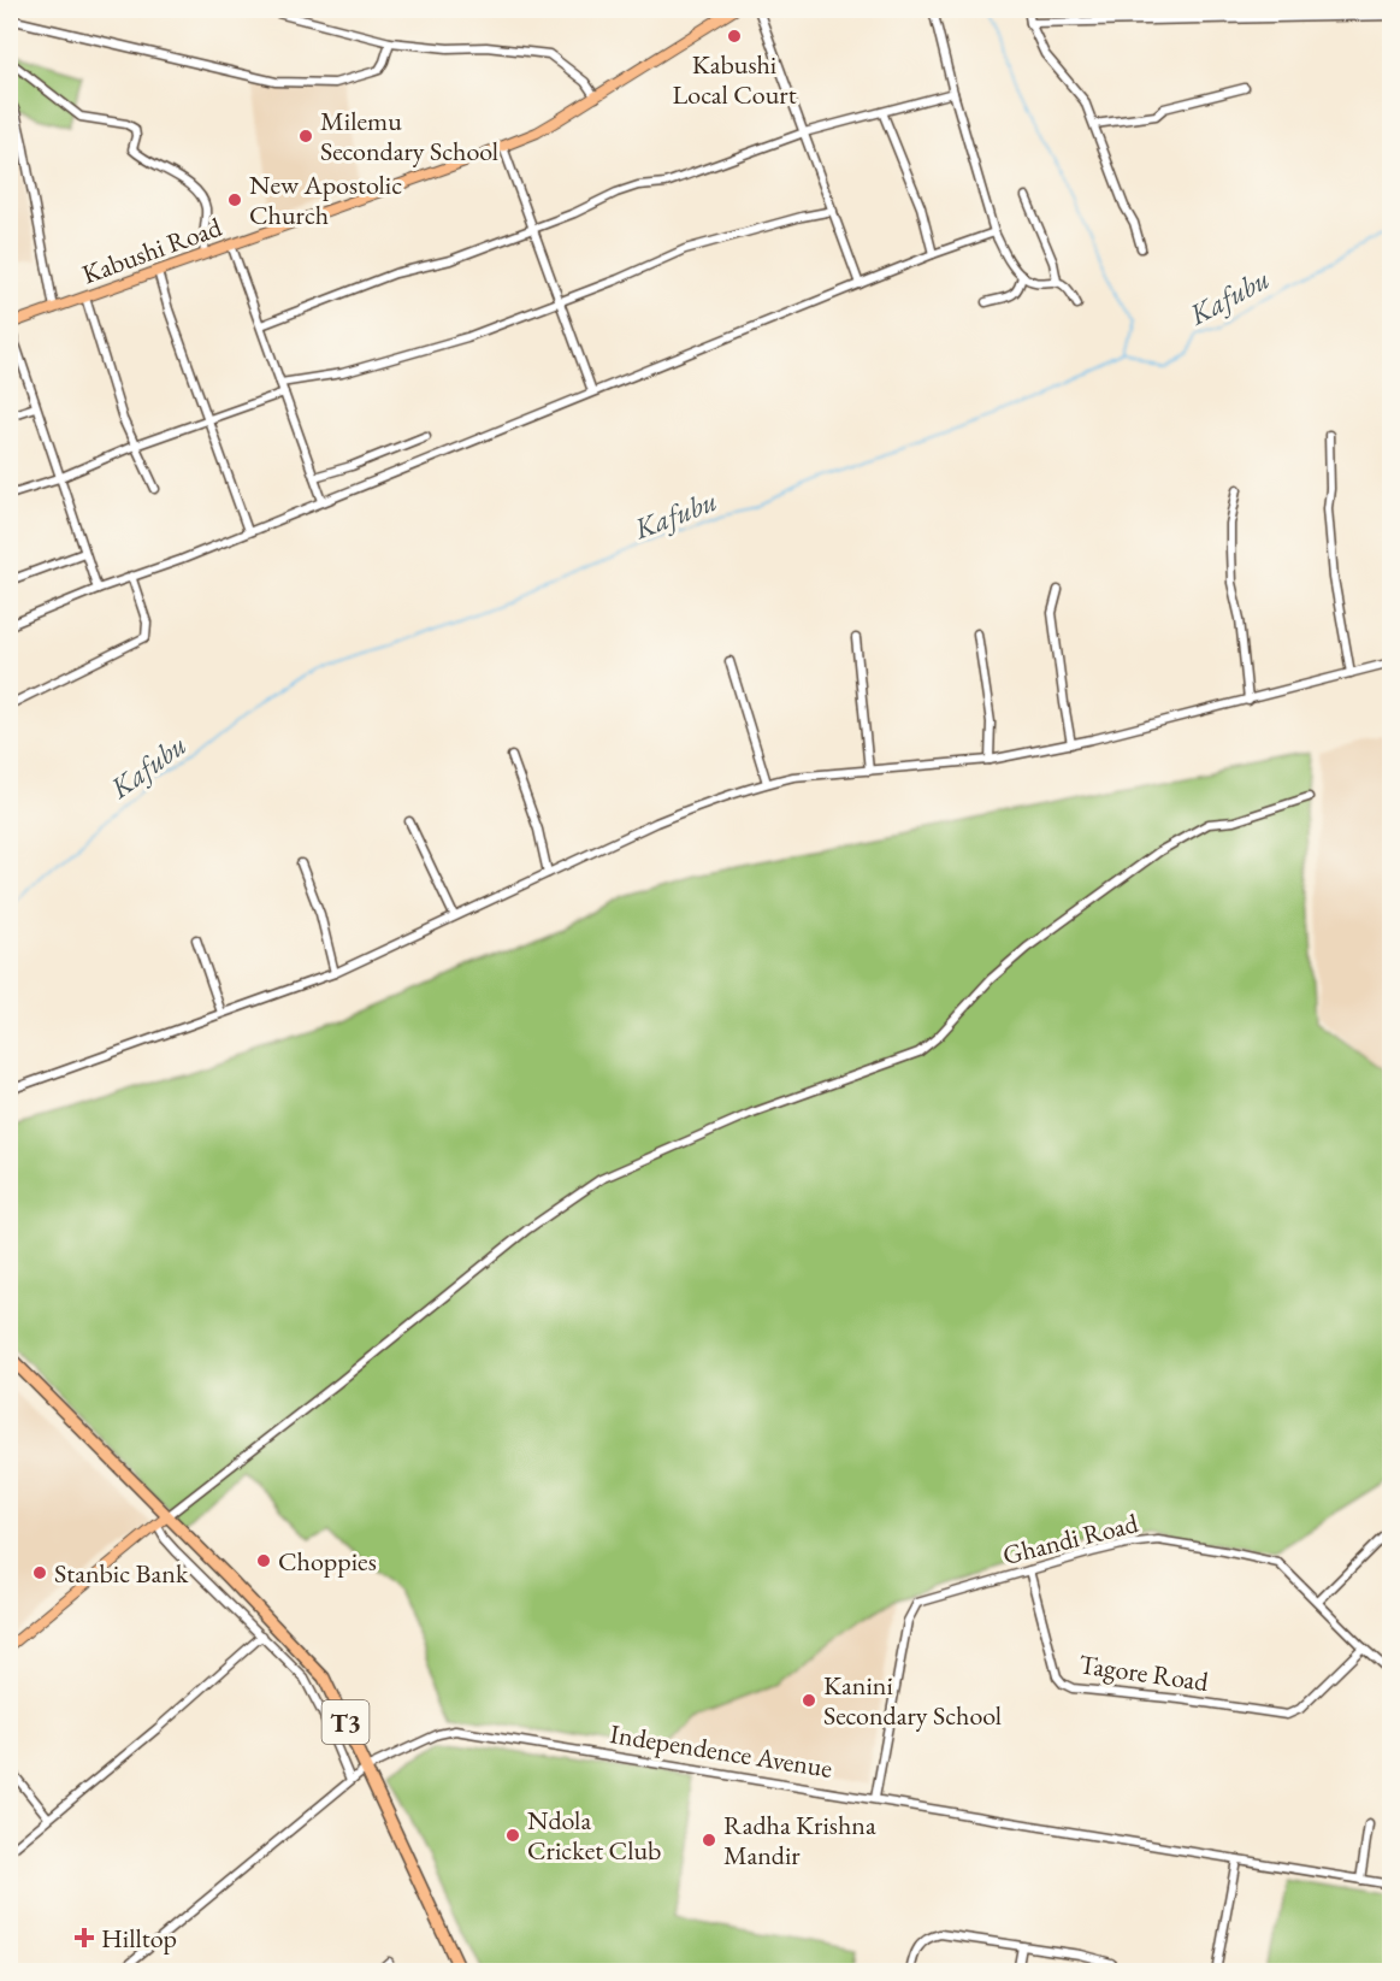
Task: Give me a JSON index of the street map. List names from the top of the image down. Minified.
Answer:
{"streets":{"highway":["T3"],"main road":["Kabushi Road"],"street":["Ghandi Road","Tagore Road","Independence Avenue"]},"crossings":[["Ghandi Road","Tagore Road"],["Ghandi Road","Independence Avenue"],["T3","Independence Avenue"]],"water":["Kafubu"],"places":{"other":["Kabushi Local Court","Milemu Secondary School","New Apostolic Church","Choppies","Stanbic Bank","Kanini Secondary School","Ndola Cricket Club","Radha Krishna Mandir"],"health":["Hilltop"]}}
